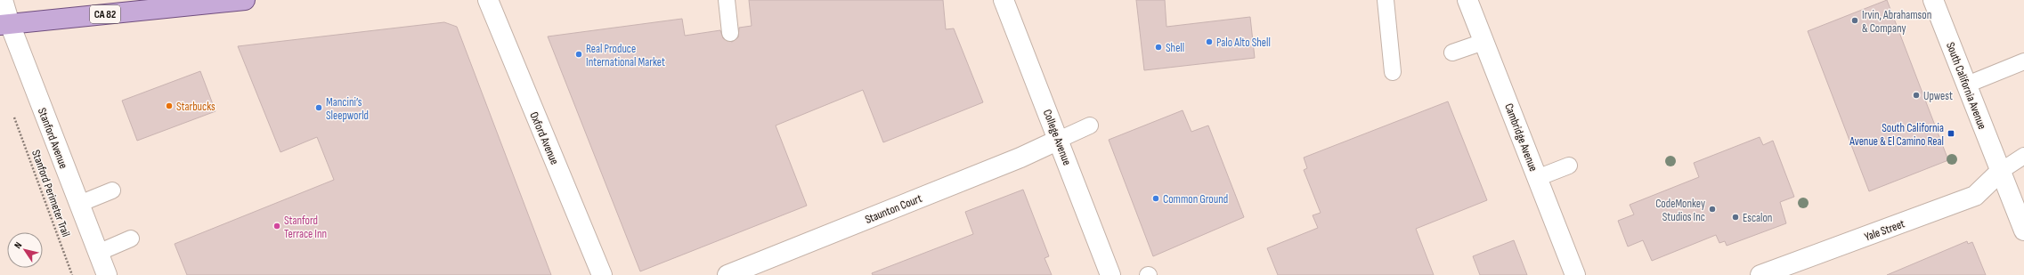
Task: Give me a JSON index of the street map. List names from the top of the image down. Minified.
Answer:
{"streets":{"main road":["CA 82"],"street":["South California Avenue","College Avenue","Cambridge Avenue","Stanford Avenue","Oxford Avenue","Staunton Court","Yale Street"],"path":["Stanford Perimeter Trail"]},"crossings":[["CA 82","Stanford Avenue"],["South California Avenue","Yale Street"],["College Avenue","Staunton Court"]],"places":{"other":["Irvin, Abrahamson & Company","Palo Alto Shell","Shell","Real Produce International Market","Upwest","Starbucks","Mancini’s Sleepworld","Common Ground","CodeMonkey Studios Inc","Escalon","Stanford Terrace Inn"],"transit":["South California Avenue & El Camino Real"]},"north":"top left"}
